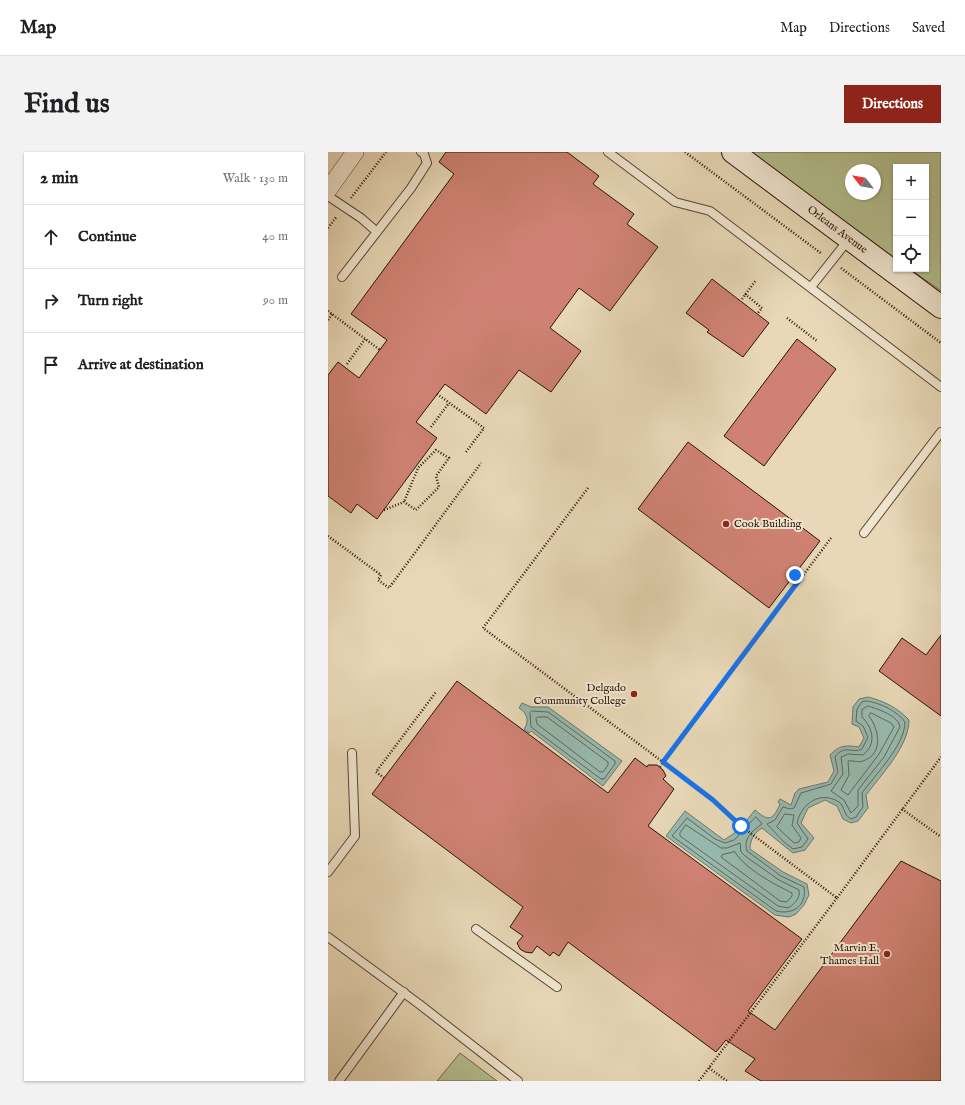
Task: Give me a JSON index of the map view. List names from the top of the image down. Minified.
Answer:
{"streets":{"street":["Orleans Avenue"]},"places":["Cook Building","Delgado Community College","Marvin E. Thames Hall"],"north":"top left","page":{"header":"Map","nav":["Map","Directions","Saved"],"buttons":"Directions","title":"Find us","heading":["2 min","Walk · 130 m"],"map_buttons":["+","−"],"list":[["Continue","40 m"],["Turn right","90 m"],"Arrive at destination"]}}
